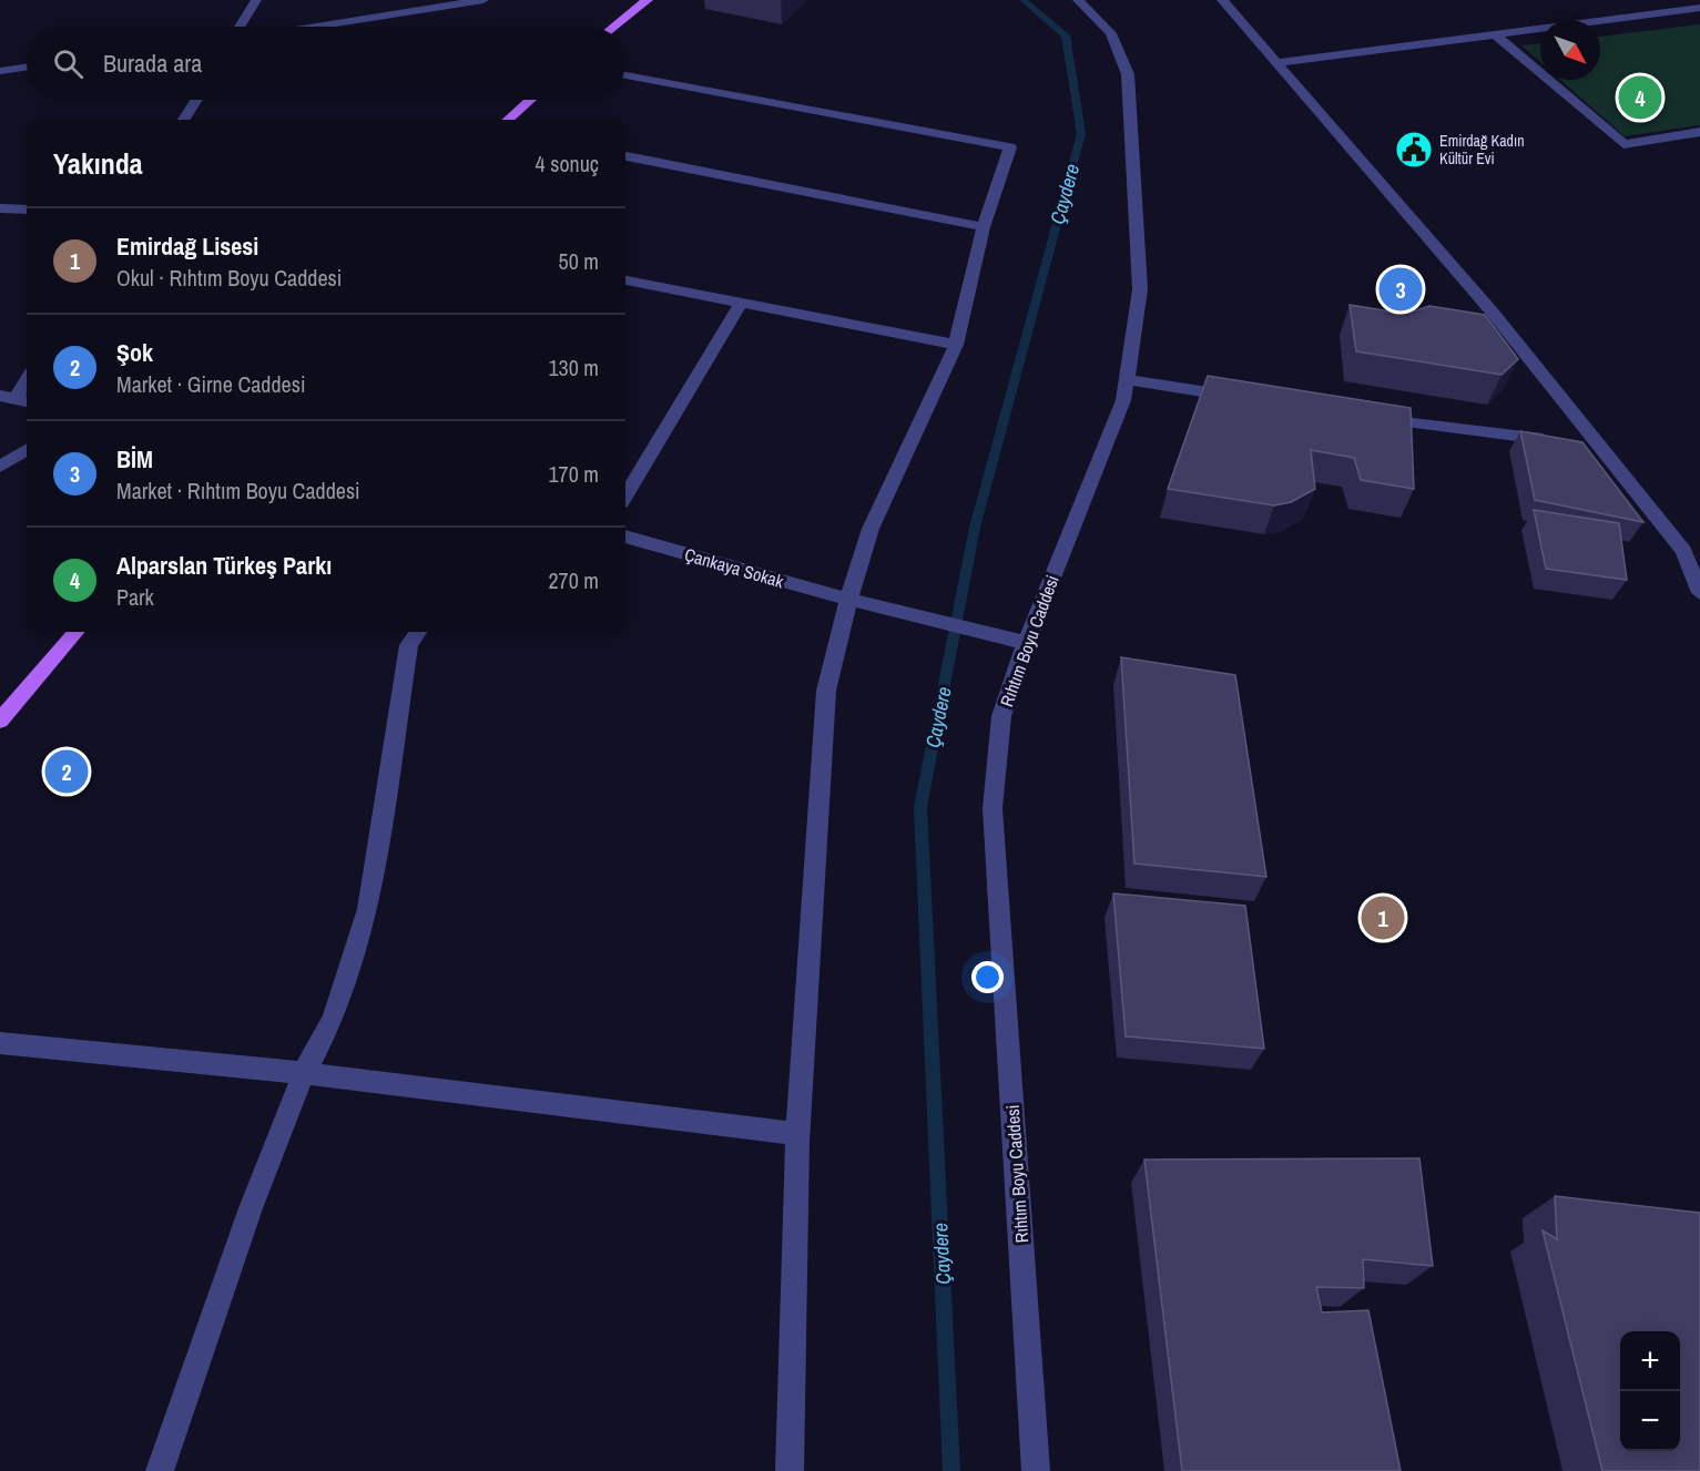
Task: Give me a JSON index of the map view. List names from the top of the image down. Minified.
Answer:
{"streets":{"street":["Çankaya Sokak","Rıhtım Boyu Caddesi"]},"crossings":[["Çankaya Sokak","Rıhtım Boyu Caddesi"]],"water":["Çaydere"],"places":{"public building":["Emirdağ Kadın Kültür Evi"]},"north":"bottom right","page":{"search":"Burada ara","pins":["4","3","2","1"],"heading":["Yakında","4 sonuç"],"list":[{"mark":"1","name":"Emirdağ Lisesi","note":"Okul · Rıhtım Boyu Caddesi","value":"50 m"},{"mark":"2","name":"Şok","note":"Market · Girne Caddesi","value":"130 m"},{"mark":"3","name":"BİM","note":"Market · Rıhtım Boyu Caddesi","value":"170 m"},{"mark":"4","name":"Alparslan Türkeş Parkı","note":"Park","value":"270 m"}],"map_buttons":["+","−"]}}
